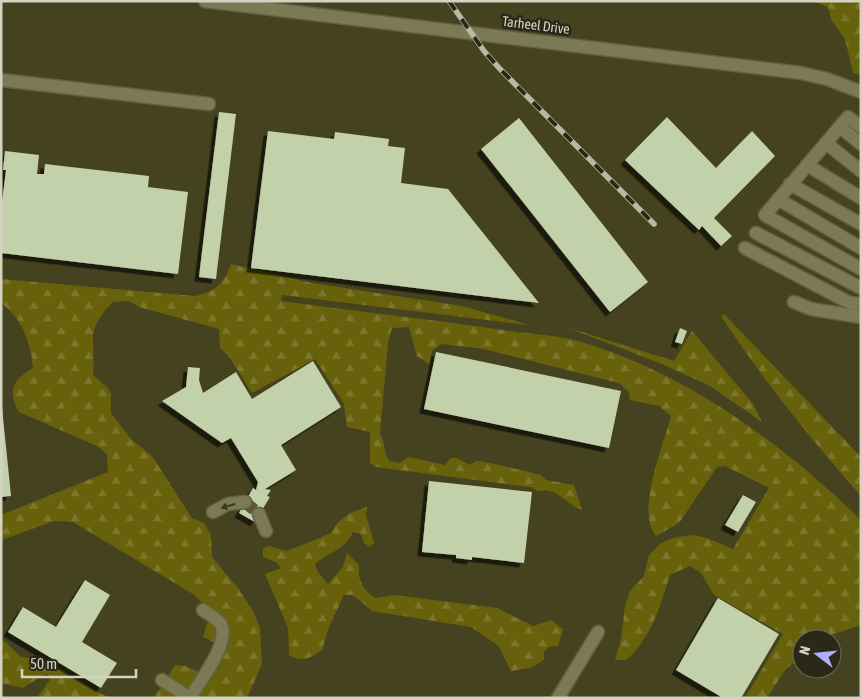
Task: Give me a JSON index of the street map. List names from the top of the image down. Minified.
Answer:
{"streets":{"street":["Tarheel Drive"]},"scale_bar":"50 m","north":"left"}
